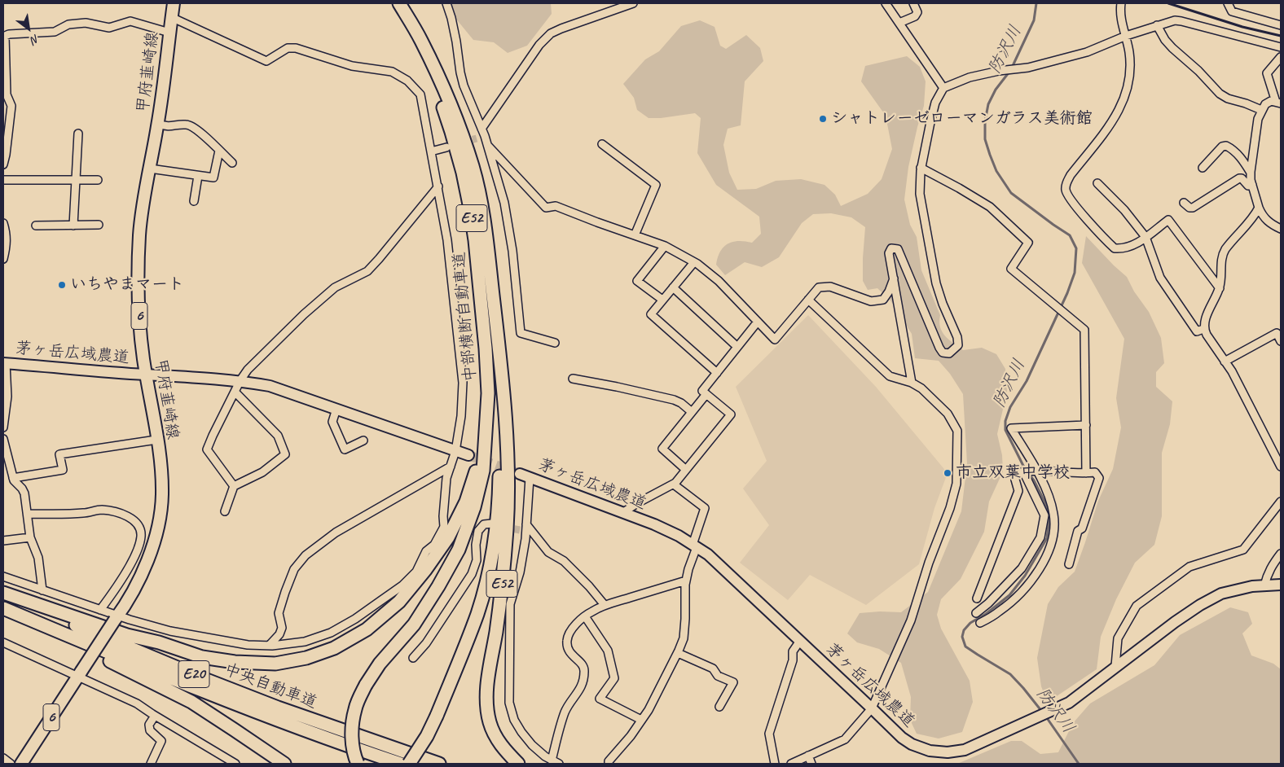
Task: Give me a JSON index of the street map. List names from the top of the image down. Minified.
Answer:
{"streets":{"highway":["E52","中部横断自動車道","E20","中央自動車道"],"main road":["甲府韮崎線","6"],"street":["茅ヶ岳広域農道"]},"crossings":[["甲府韮崎線","茅ヶ岳広域農道"],["E52","中部横断自動車道"]],"water":["防沢川"],"places":["シャトレーゼローマンガラス美術館","いちやまマート","市立双葉中学校"],"north":"bottom right"}
